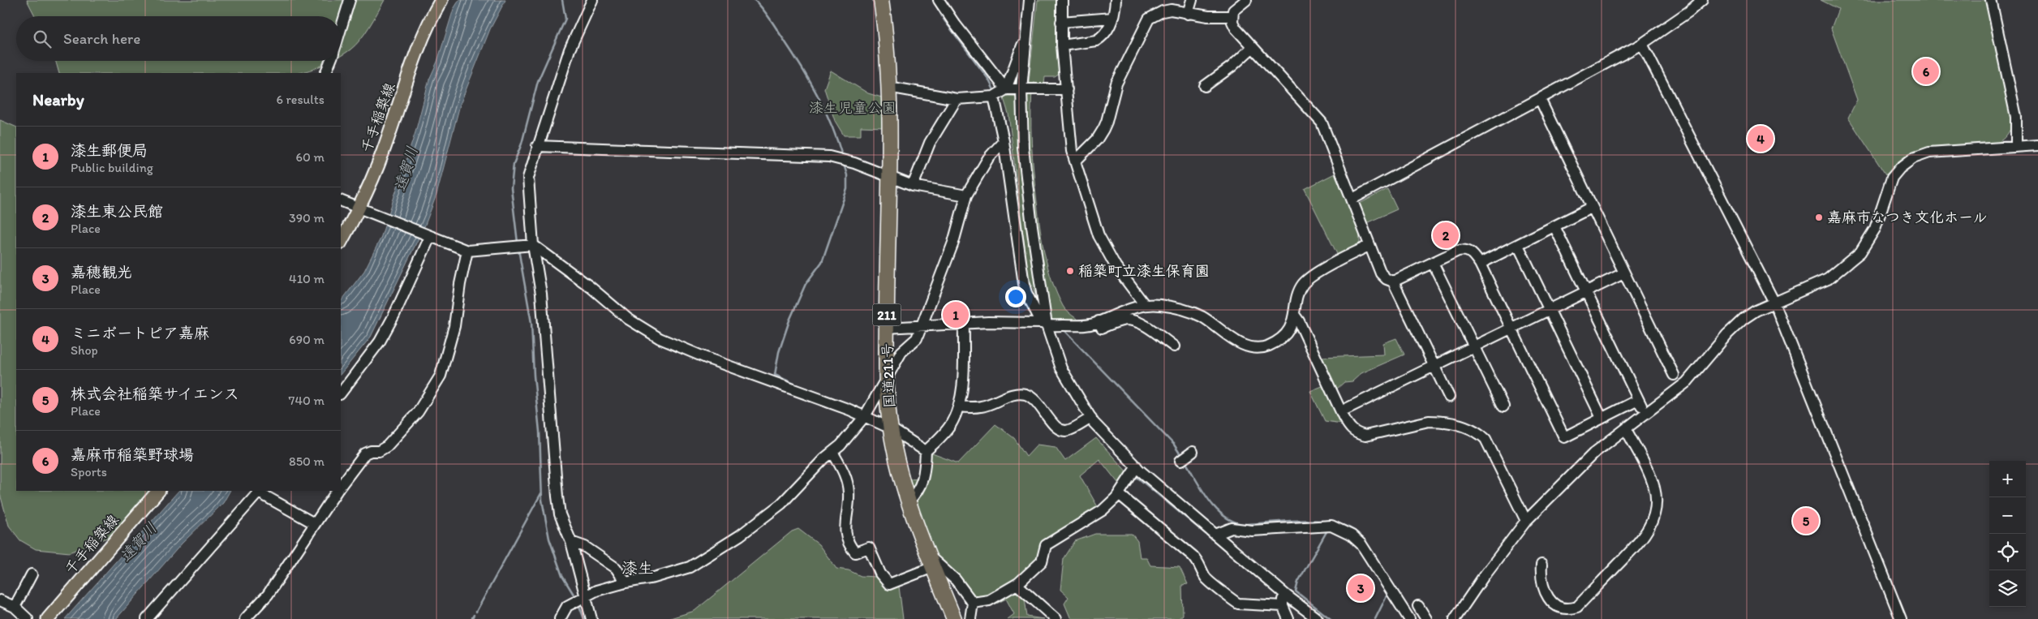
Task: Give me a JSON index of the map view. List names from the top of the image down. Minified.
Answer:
{"streets":{"highway":["211","国道211号"],"main road":["千手稲築線"]},"districts":["漆生"],"water":["遠賀川"],"parks":["漆生児童公園"],"places":["嘉麻市なつき文化ホール","稲築町立漆生保育園"],"page":{"search":"Search here","pins":["6","4","2","1","5","3"],"heading":["Nearby","6 results"],"list":[{"mark":"1","name":"漆生郵便局","note":"Public building","value":"60 m"},{"mark":"2","name":"漆生東公民館","note":"Place","value":"390 m"},{"mark":"3","name":"嘉穂観光","note":"Place","value":"410 m"},{"mark":"4","name":"ミニボートピア嘉麻","note":"Shop","value":"690 m"},{"mark":"5","name":"株式会社稲築サイエンス","note":"Place","value":"740 m"},{"mark":"6","name":"嘉麻市稲築野球場","note":"Sports","value":"850 m"}],"map_buttons":["+","−"]}}
